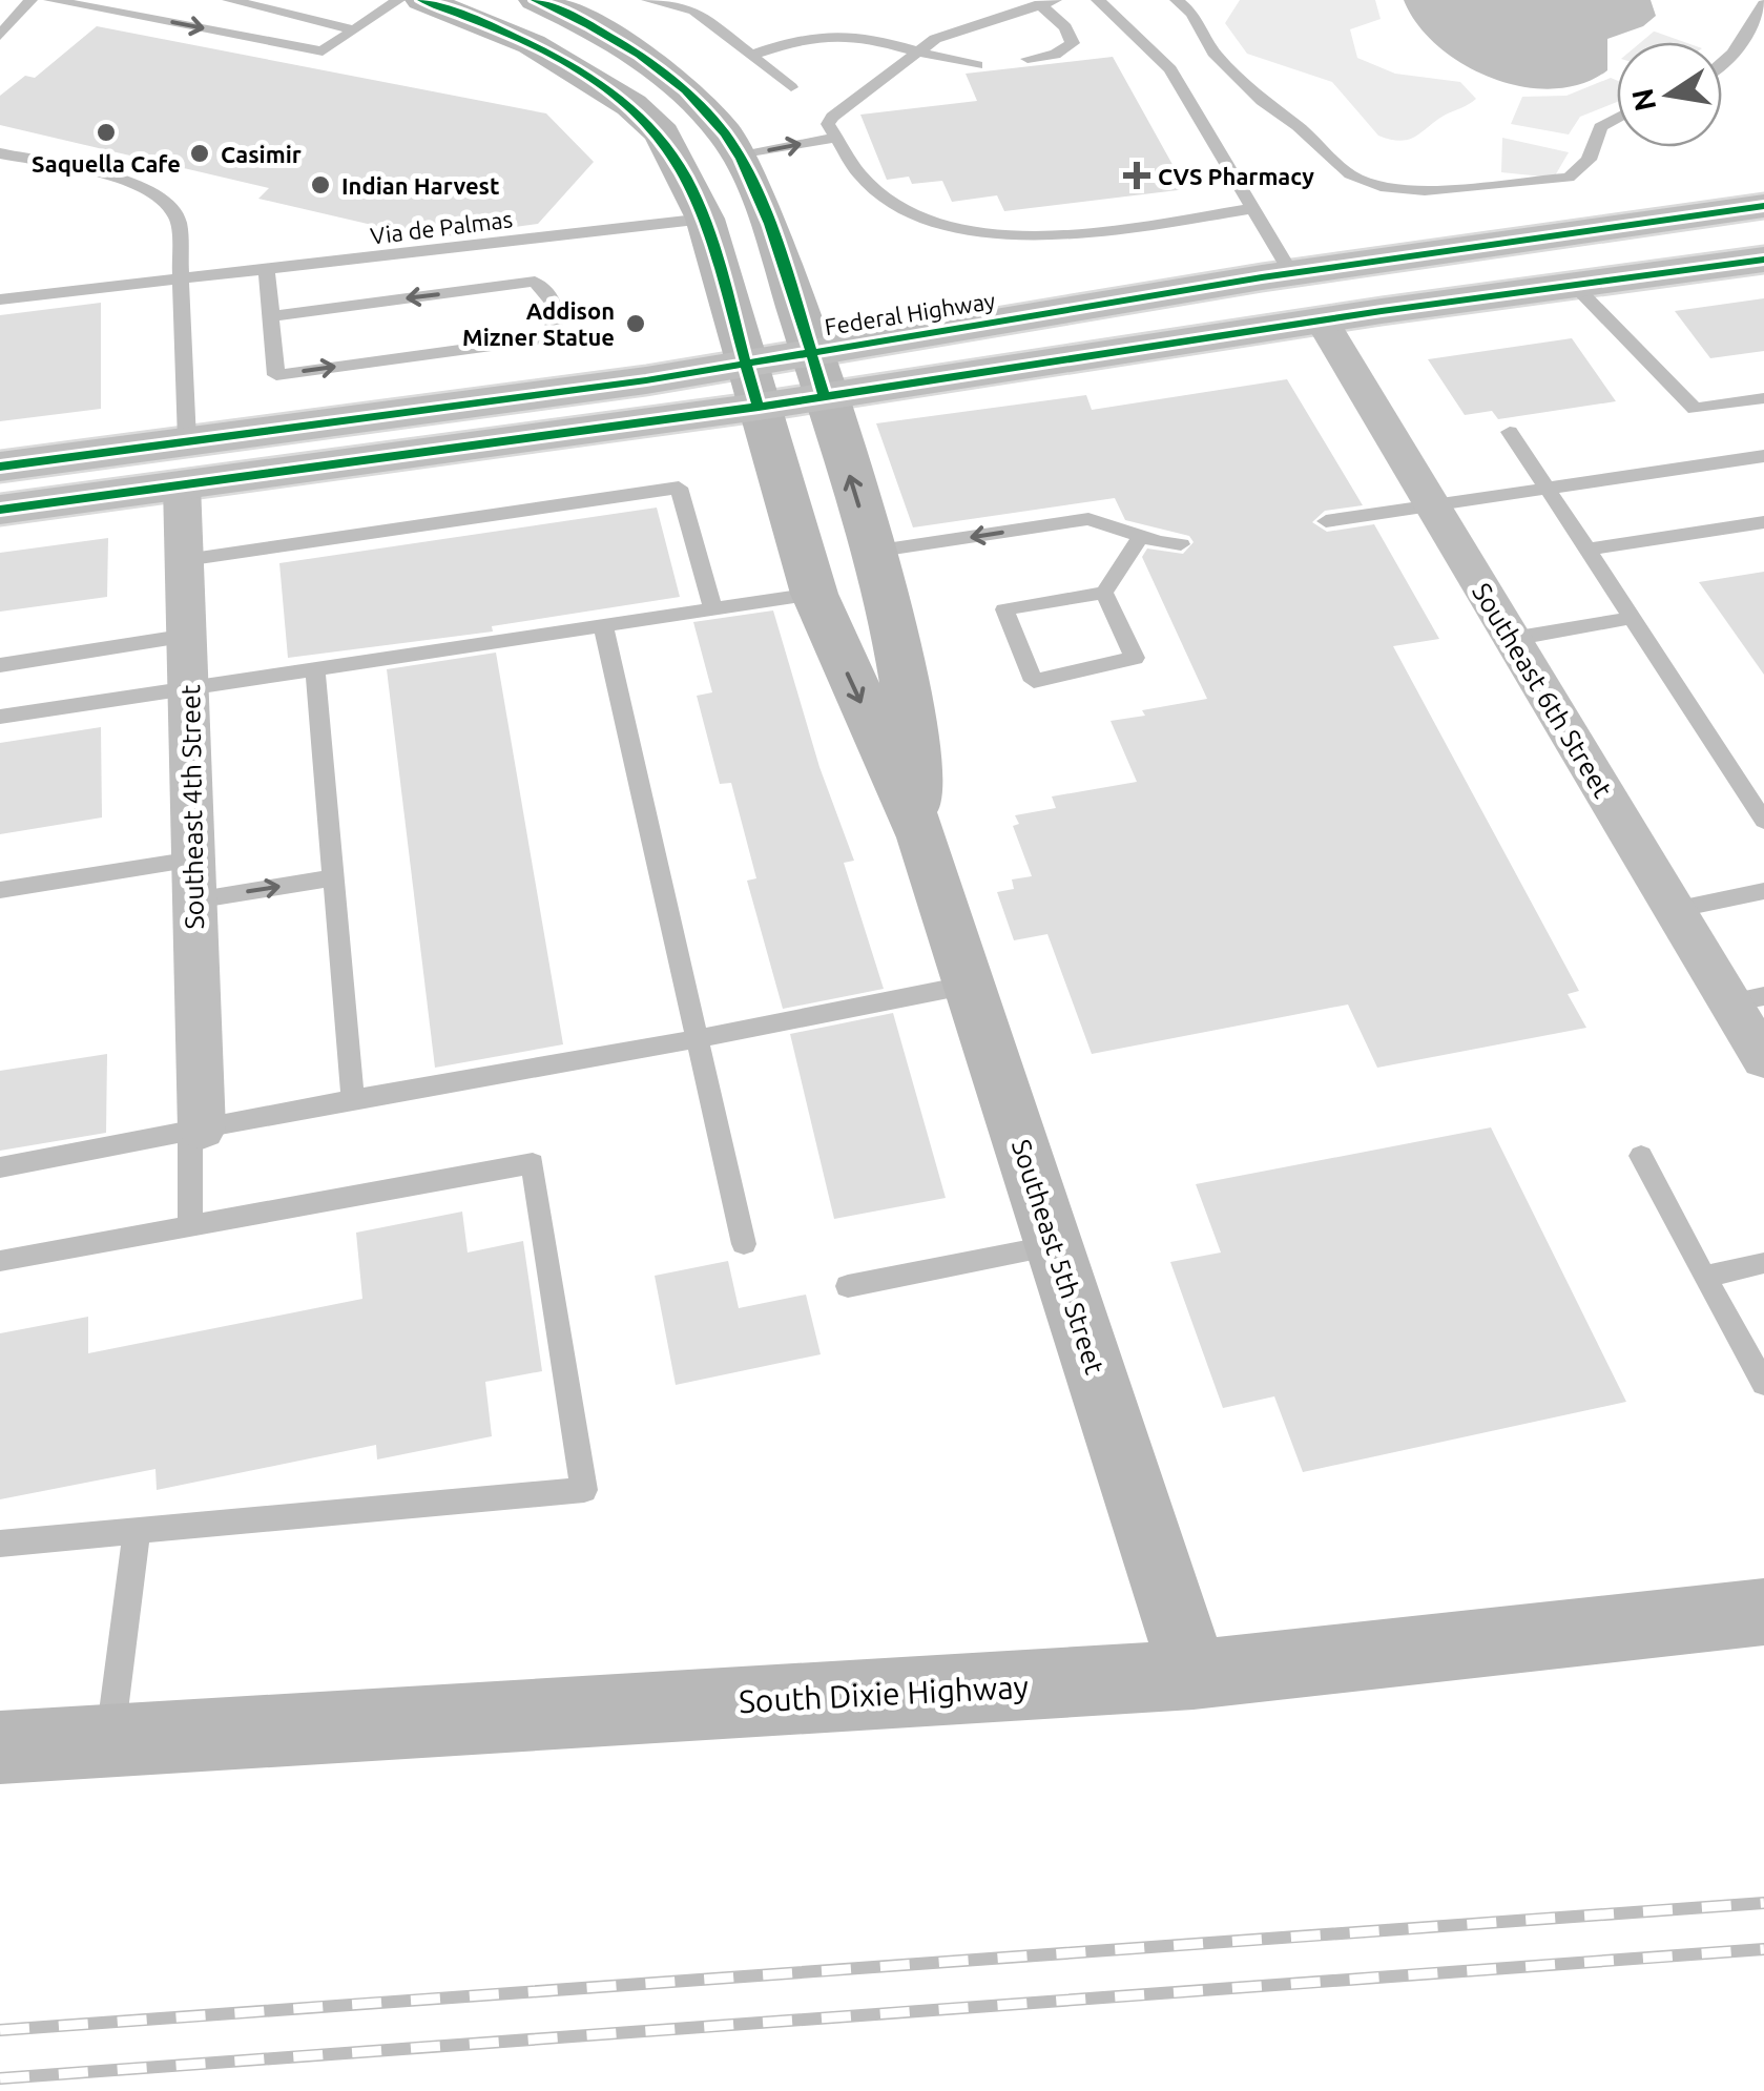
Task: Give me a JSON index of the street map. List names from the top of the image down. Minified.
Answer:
{"streets":{"main road":["Federal Highway","Southeast 5th Street","South Dixie Highway"],"street":["Southeast 6th Street","Southeast 4th Street"],"lane":["Via de Palmas"]},"crossings":[["Via de Palmas","Southeast 5th Street"],["Federal Highway","Southeast 6th Street"],["Federal Highway","Southeast 4th Street"],["Federal Highway","Southeast 5th Street"],["Southeast 5th Street","South Dixie Highway"]],"places":{"other":["Saquella Cafe","Casimir","Indian Harvest","Addison Mizner Statue"],"health":["CVS Pharmacy"]},"north":"left"}
